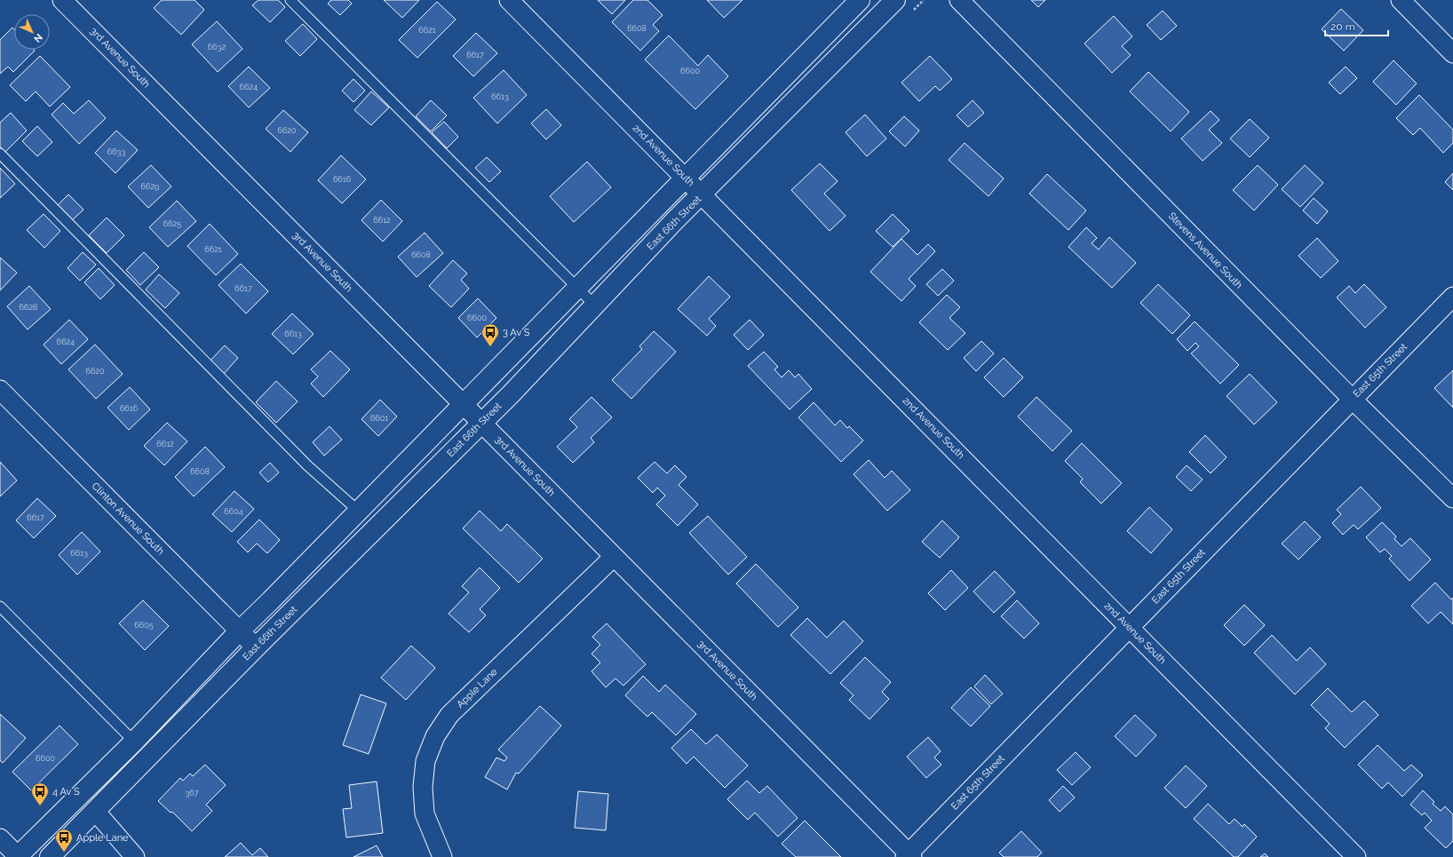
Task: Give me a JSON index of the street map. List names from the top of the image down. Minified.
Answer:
{"streets":{"main road":["East 66th Street"],"street":["3rd Avenue South","2nd Avenue South","Stevens Avenue South","East 65th Street","Clinton Avenue South","Apple Lane"]},"crossings":[["3rd Avenue South","East 66th Street"],["3rd Avenue South","East 65th Street"],["3rd Avenue South","Apple Lane"],["2nd Avenue South","East 66th Street"],["2nd Avenue South","East 65th Street"],["East 66th Street","Clinton Avenue South"],["Stevens Avenue South","East 65th Street"]],"places":{"bus stop":["3 Av S","4 Av S","Apple Lane"]},"house_numbers":["6608","6621","6632","6617","6600","6624","6613","6620","6633","6616","6629","6612","6625","6621","6608","6617","6628","6600","6613","6624","6620","6616","6601","6612","6608","6604","6617","6613","6605","6600","367"],"scale_bar":"20 m","north":"bottom right"}
